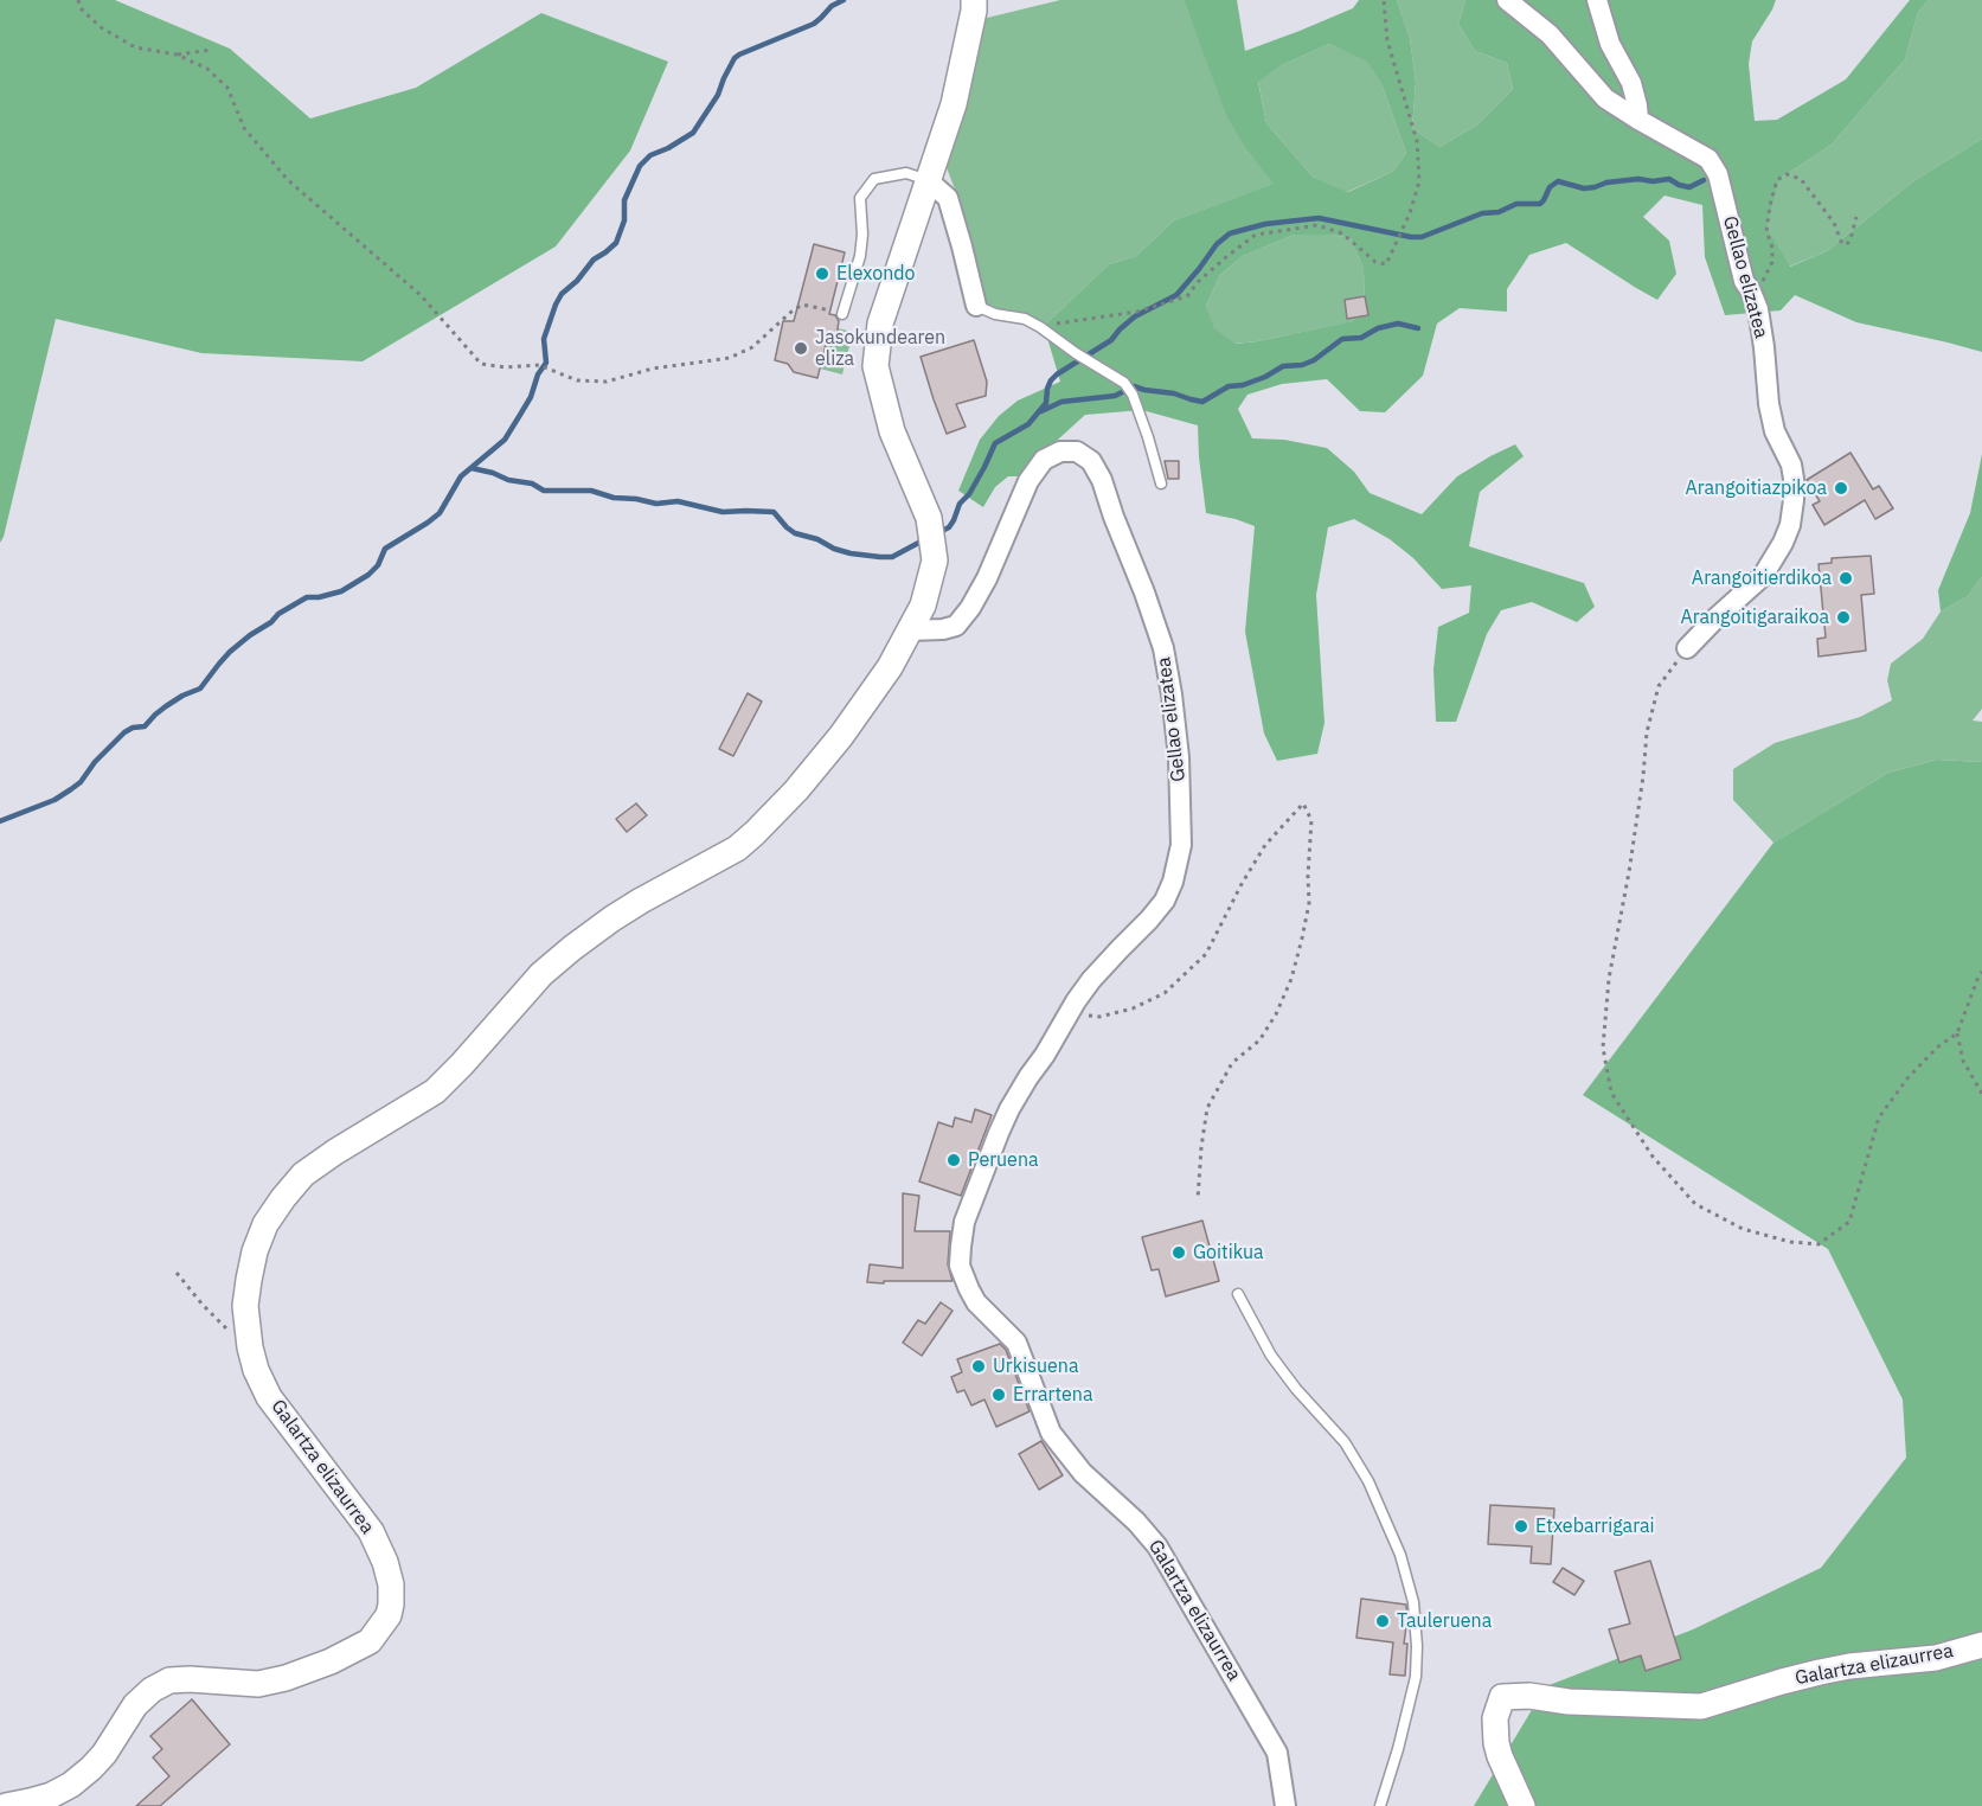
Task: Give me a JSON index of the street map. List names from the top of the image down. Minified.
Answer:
{"streets":{"street":["Gellao elizatea","Galartza elizaurrea"]},"crossings":[["Gellao elizatea","Galartza elizaurrea"]],"places":["Elexondo","Jasokundearen eliza","Arangoitiazpikoa","Arangoitierdikoa","Arangoitigaraikoa","Peruena","Goitikua","Urkisuena","Errartena","Etxebarrigarai","Tauleruena"]}
